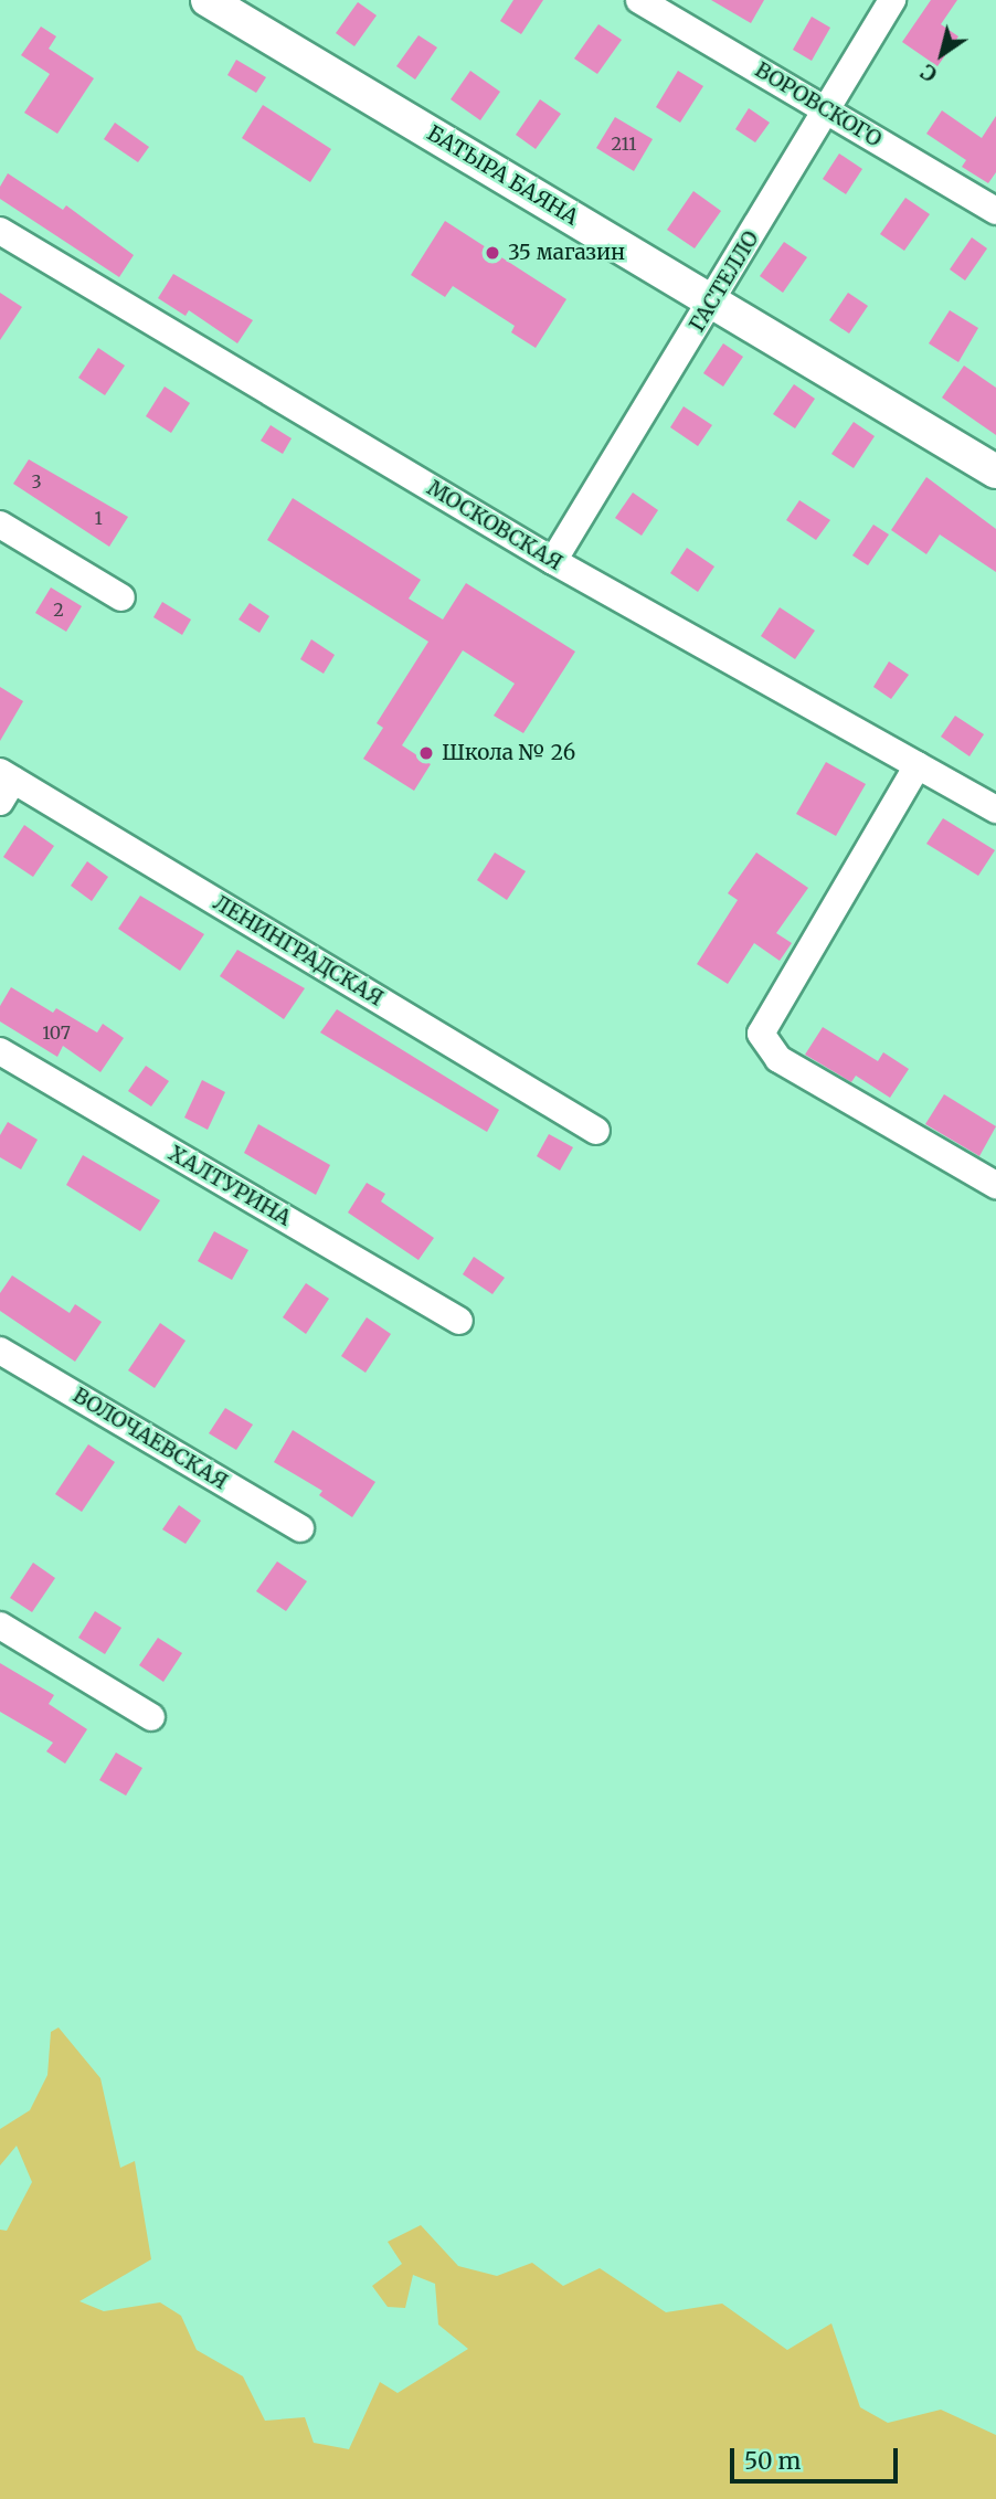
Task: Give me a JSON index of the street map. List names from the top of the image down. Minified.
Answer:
{"streets":{"street":["ВОРОВСКОГО","БАТЫРА БАЯНА","ГАСТЕЛЛО","МОСКОВСКАЯ","ЛЕНИНГРАДСКАЯ","ХАЛТУРИНА","ВОЛОЧАЕВСКАЯ"]},"crossings":[["ВОРОВСКОГО","ГАСТЕЛЛО"],["БАТЫРА БАЯНА","ГАСТЕЛЛО"],["ГАСТЕЛЛО","МОСКОВСКАЯ"]],"places":["35 магазин","Школа № 26"],"house_numbers":["211","3","1","2","107"],"scale_bar":"50 m","north":"bottom left"}
